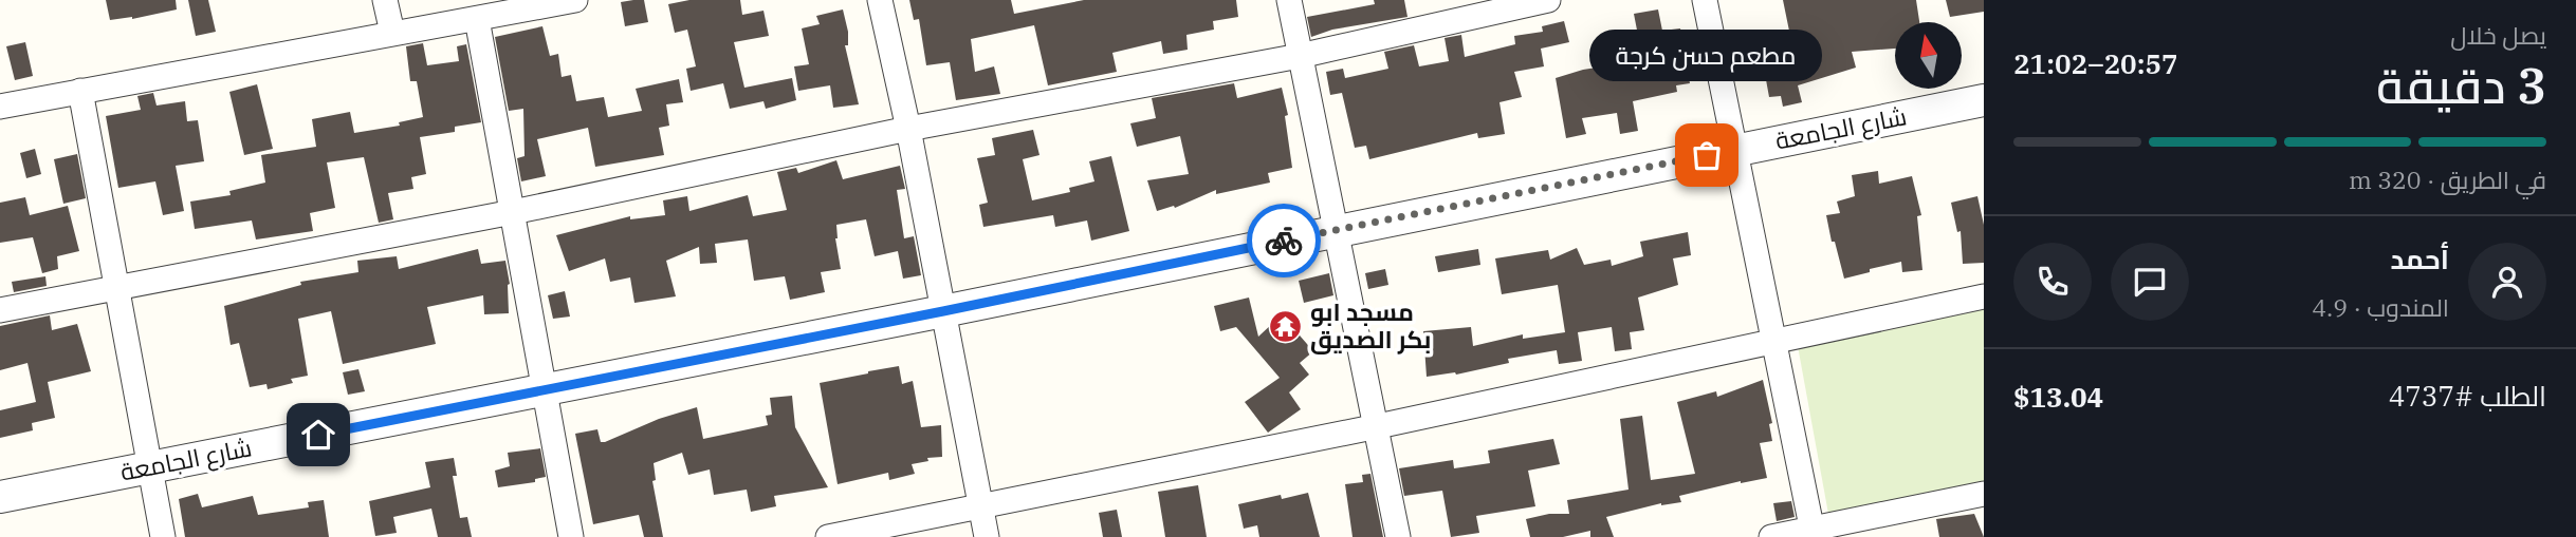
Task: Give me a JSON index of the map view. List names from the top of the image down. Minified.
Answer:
{"streets":{"street":["شارع الجامعة"]},"places":{"other":["مطعم حسن كرجة"],"temple":["مسجد ابو بكر الصديق"]},"north":"top","page":{"heading":["3 دقيقة","يصل خلال","20:57–21:02"],"panel":["أحمد","المندوب · 4.9","الطلب #4737","$13.04"],"bubble":"مطعم حسن كرجة","bar":"في الطريق · 320 m"}}
